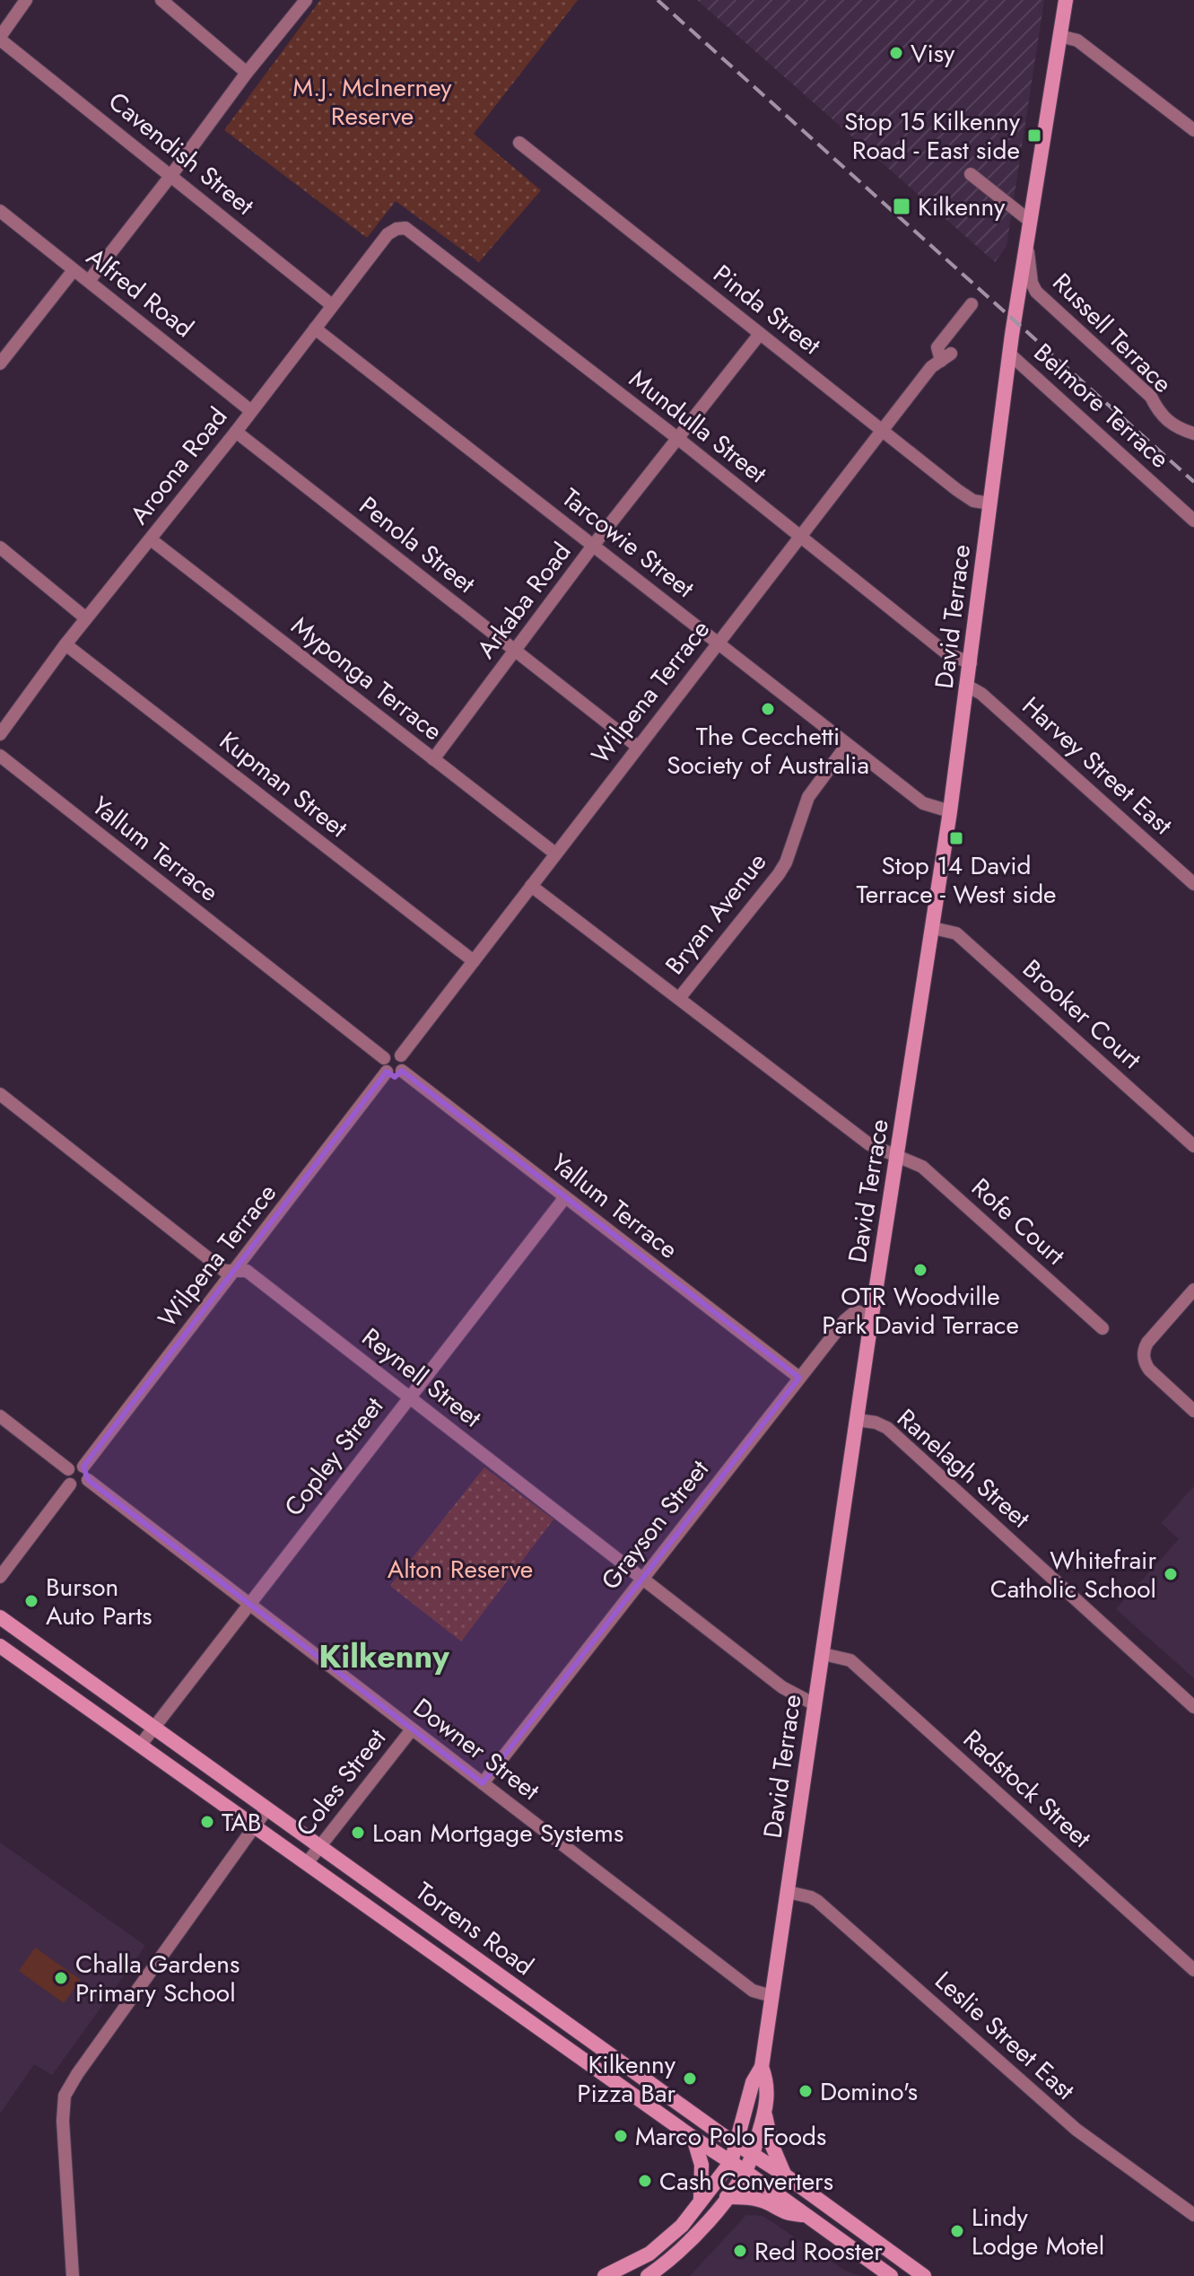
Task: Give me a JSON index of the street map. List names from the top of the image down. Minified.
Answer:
{"streets":{"main road":["David Terrace","Torrens Road"],"street":["Cavendish Street","Alfred Road","Pinda Street","Russell Terrace","Belmore Terrace","Mundulla Street","Aroona Road","Tarcowie Street","Penola Street","Arkaba Road","Myponga Terrace","Wilpena Terrace","Harvey Street East","Kupman Street","Yallum Terrace","Bryan Avenue","Brooker Court","Rofe Court","Reynell Street","Copley Street","Ranelagh Street","Grayson Street","Downer Street","Coles Street","Radstock Street","Leslie Street East"]},"crossings":[["Cavendish Street","Aroona Road"],["Alfred Road","Aroona Road"],["Pinda Street","Arkaba Road"],["Pinda Street","David Terrace"],["Pinda Street","Wilpena Terrace"],["Russell Terrace","David Terrace"],["Belmore Terrace","David Terrace"],["Mundulla Street","Aroona Road"],["Mundulla Street","Arkaba Road"],["Mundulla Street","David Terrace"],["Mundulla Street","Wilpena Terrace"],["Aroona Road","Tarcowie Street"],["Aroona Road","Penola Street"],["Aroona Road","Myponga Terrace"],["Aroona Road","Kupman Street"],["Tarcowie Street","Arkaba Road"],["Tarcowie Street","David Terrace"],["Tarcowie Street","Wilpena Terrace"],["Tarcowie Street","Bryan Avenue"],["Penola Street","Arkaba Road"],["Penola Street","Wilpena Terrace"],["Arkaba Road","Myponga Terrace"],["David Terrace","Harvey Street East"],["David Terrace","Brooker Court"],["David Terrace","Rofe Court"],["David Terrace","Reynell Street"],["David Terrace","Ranelagh Street"],["David Terrace","Grayson Street"],["David Terrace","Downer Street"],["David Terrace","Radstock Street"],["David Terrace","Torrens Road"],["David Terrace","Leslie Street East"],["Myponga Terrace","Wilpena Terrace"],["Wilpena Terrace","Kupman Street"],["Wilpena Terrace","Yallum Terrace"],["Wilpena Terrace","Reynell Street"],["Wilpena Terrace","Downer Street"],["Yallum Terrace","Copley Street"],["Yallum Terrace","Grayson Street"],["Reynell Street","Copley Street"],["Reynell Street","Grayson Street"],["Copley Street","Downer Street"],["Copley Street","Torrens Road"],["Grayson Street","Downer Street"],["Downer Street","Coles Street"],["Coles Street","Torrens Road"]],"districts":["Kilkenny"],"parks":["M.J. McInerney Reserve","Alton Reserve"],"places":{"other":["Visy","The Cecchetti Society of Australia","OTR Woodville Park David Terrace","Whitefrair Catholic School","Burson Auto Parts","TAB","Loan Mortgage Systems","Challa Gardens Primary School","Kilkenny Pizza Bar","Domino's","Marco Polo Foods","Cash Converters","Lindy Lodge Motel","Red Rooster"],"transit":["Stop 15 Kilkenny Road - East side","Kilkenny","Stop 14 David Terrace - West side"]}}
